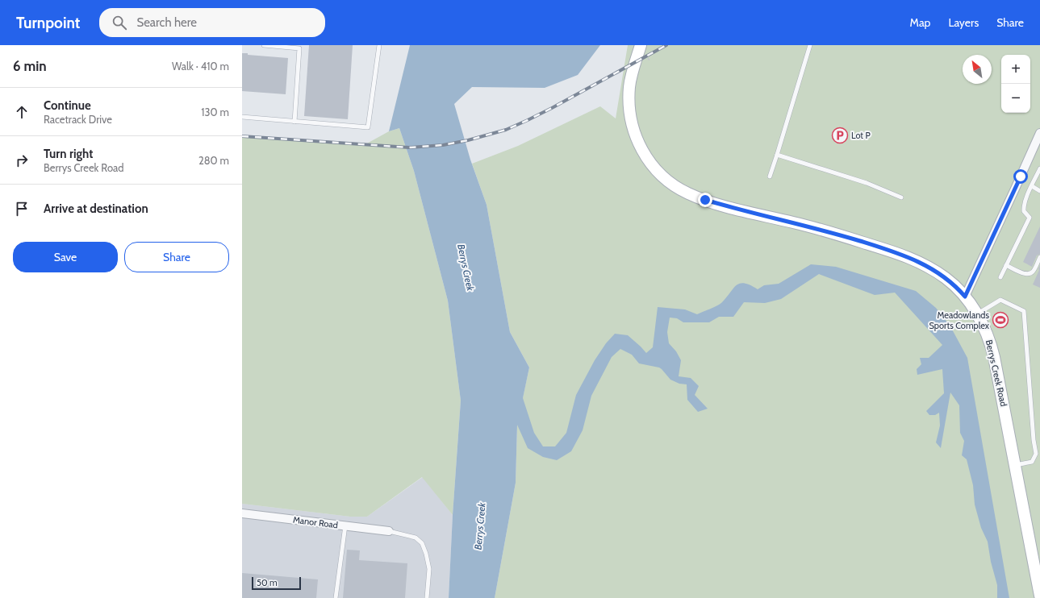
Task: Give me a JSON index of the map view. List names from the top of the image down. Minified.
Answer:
{"streets":{"street":["Berrys Creek Road","Manor Road"]},"water":["Berrys Creek"],"places":{"parking":["Lot P"],"sports":["Meadowlands Sports Complex"]},"scale_bar":"50 m","north":"top left","page":{"header":"Turnpoint","search":"Search here","nav":["Map","Layers","Share"],"heading":["6 min","Walk · 410 m"],"map_buttons":["+","−"],"list":[["Continue","Racetrack Drive","130 m"],["Turn right","Berrys Creek Road","280 m"],"Arrive at destination"],"buttons":["Save","Share"],"scale":"50 m"}}
